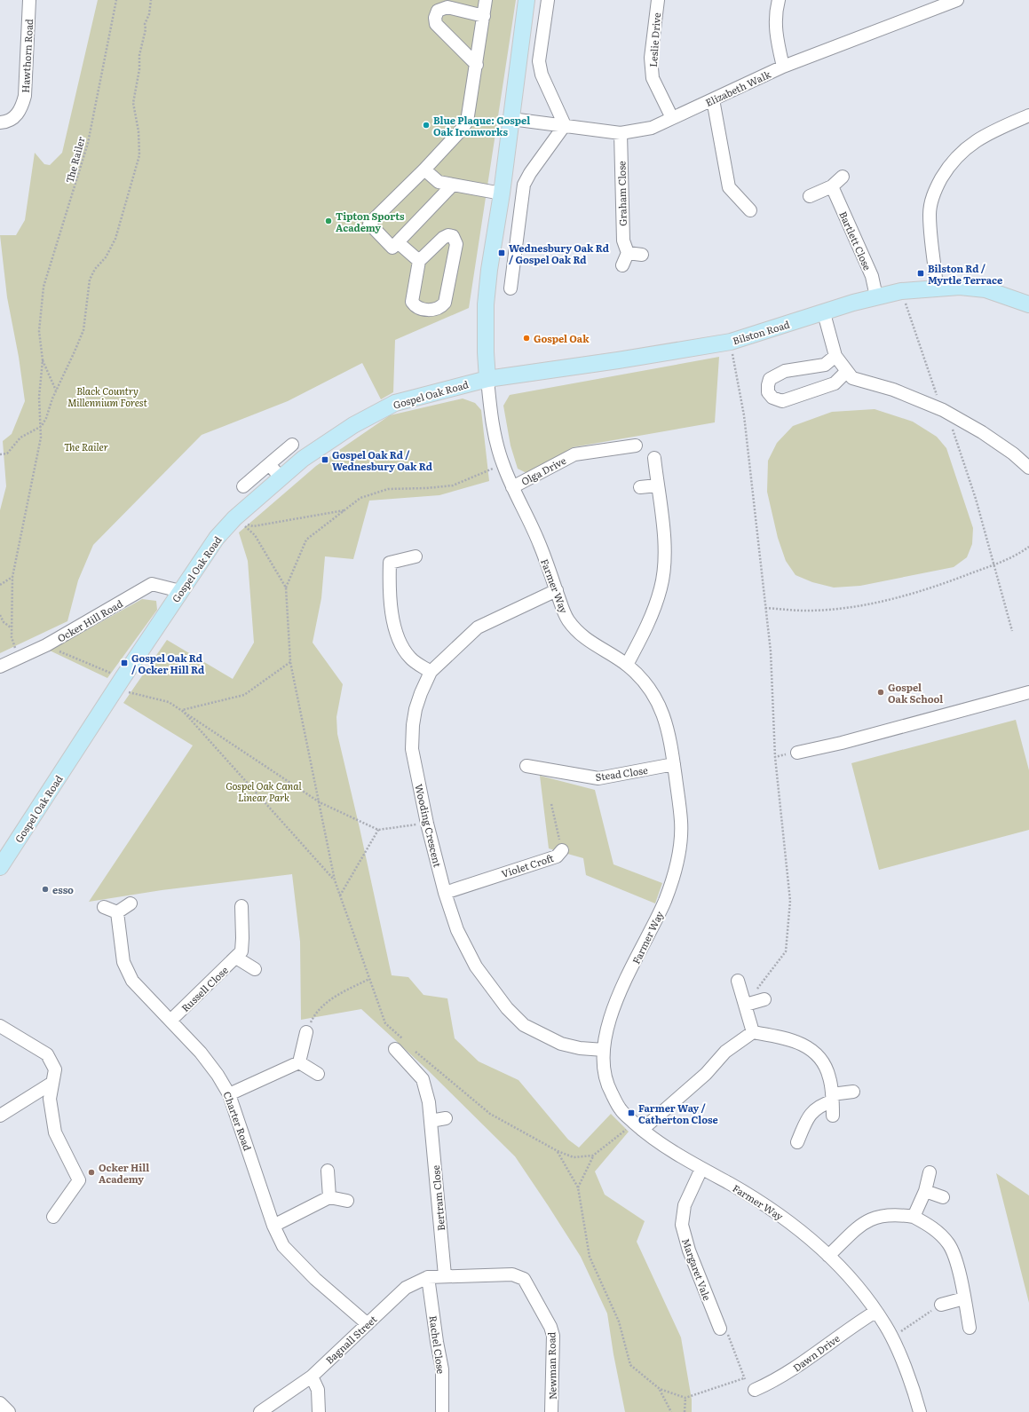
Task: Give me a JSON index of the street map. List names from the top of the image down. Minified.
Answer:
{"streets":{"main road":["Bilston Road","Gospel Oak Road"],"street":["Leslie Drive","Hawthorn Road","Elizabeth Walk","Graham Close","Bartlett Close","Olga Drive","Farmer Way","Ocker Hill Road","Stead Close","Wooding Crescent","Violet Croft","Russell Close","Charter Road","Bertram Close","Margaret Vale","Bagnall Street","Rachel Close","Dawn Drive","Newman Road"],"path":["The Railer"]},"crossings":[["Leslie Drive","Elizabeth Walk"],["Elizabeth Walk","Graham Close"],["The Railer","Ocker Hill Road"],["Bartlett Close","Bilston Road"],["Bilston Road","Gospel Oak Road"],["Bilston Road","Farmer Way"],["Gospel Oak Road","Farmer Way"],["Gospel Oak Road","Ocker Hill Road"],["Olga Drive","Farmer Way"],["Farmer Way","Stead Close"],["Farmer Way","Wooding Crescent"],["Farmer Way","Margaret Vale"],["Farmer Way","Dawn Drive"],["Wooding Crescent","Violet Croft"],["Russell Close","Charter Road"],["Charter Road","Bagnall Street"],["Bertram Close","Bagnall Street"],["Bertram Close","Newman Road"],["Bagnall Street","Rachel Close"],["Bagnall Street","Newman Road"]],"parks":["Black Country Millennium Forest","The Railer","Gospel Oak Canal Linear Park"],"places":{"other":["Blue Plaque: Gospel Oak Ironworks","Tipton Sports Academy","Gospel Oak","Gospel Oak School","esso","Ocker Hill Academy"],"transit":["Wednesbury Oak Rd / Gospel Oak Rd","Bilston Rd / Myrtle Terrace","Gospel Oak Rd / Wednesbury Oak Rd","Gospel Oak Rd / Ocker Hill Rd","Farmer Way / Catherton Close"]}}
